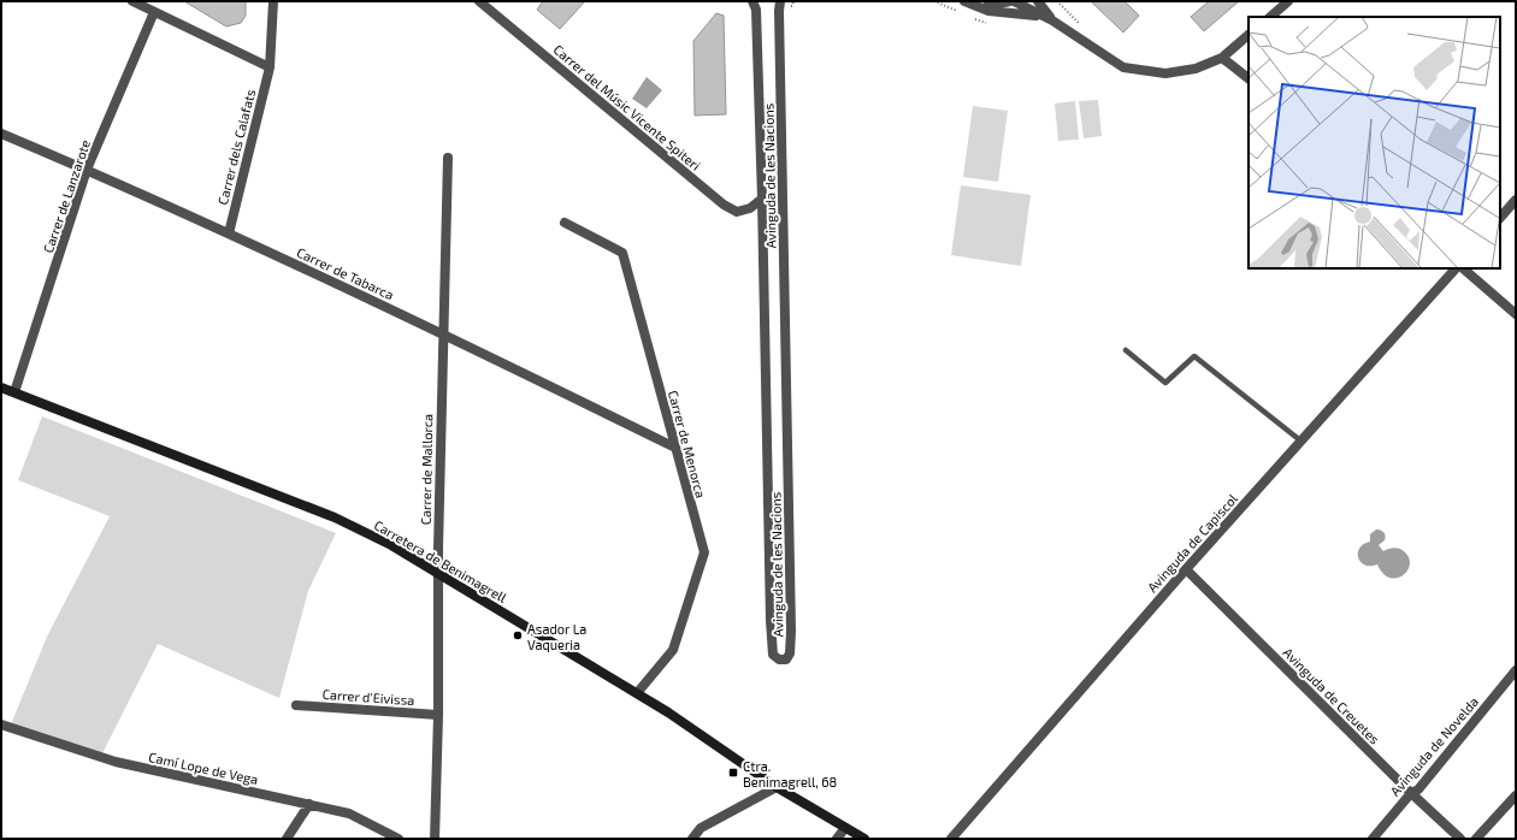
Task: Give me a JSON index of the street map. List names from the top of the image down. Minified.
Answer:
{"streets":{"street":["Carrer del Músic Vicente Spiteri","Carrer dels Calafats","Avinguda de les Nacions","Carrer de Lanzarote","Carrer de Tabarca","Carrer de Menorca","Carrer de Mallorca","Avinguda de Capiscol","Carretera de Benimagrell","Avinguda de Creuetes","Carrer d'Eivissa","Avinguda de Novelda","Camí Lope de Vega"]},"crossings":[["Carrer del Músic Vicente Spiteri","Avinguda de les Nacions"],["Carrer dels Calafats","Carrer de Tabarca"],["Carrer de Lanzarote","Carrer de Tabarca"],["Carrer de Lanzarote","Carretera de Benimagrell"],["Carrer de Tabarca","Carrer de Menorca"],["Carrer de Tabarca","Carrer de Mallorca"],["Carrer de Menorca","Carretera de Benimagrell"],["Carrer de Mallorca","Carretera de Benimagrell"],["Carrer de Mallorca","Carrer d'Eivissa"],["Avinguda de Capiscol","Avinguda de Creuetes"],["Avinguda de Creuetes","Avinguda de Novelda"]],"places":{"other":["Asador La Vaqueria"],"transit":["Ctra. Benimagrell, 68"]}}
